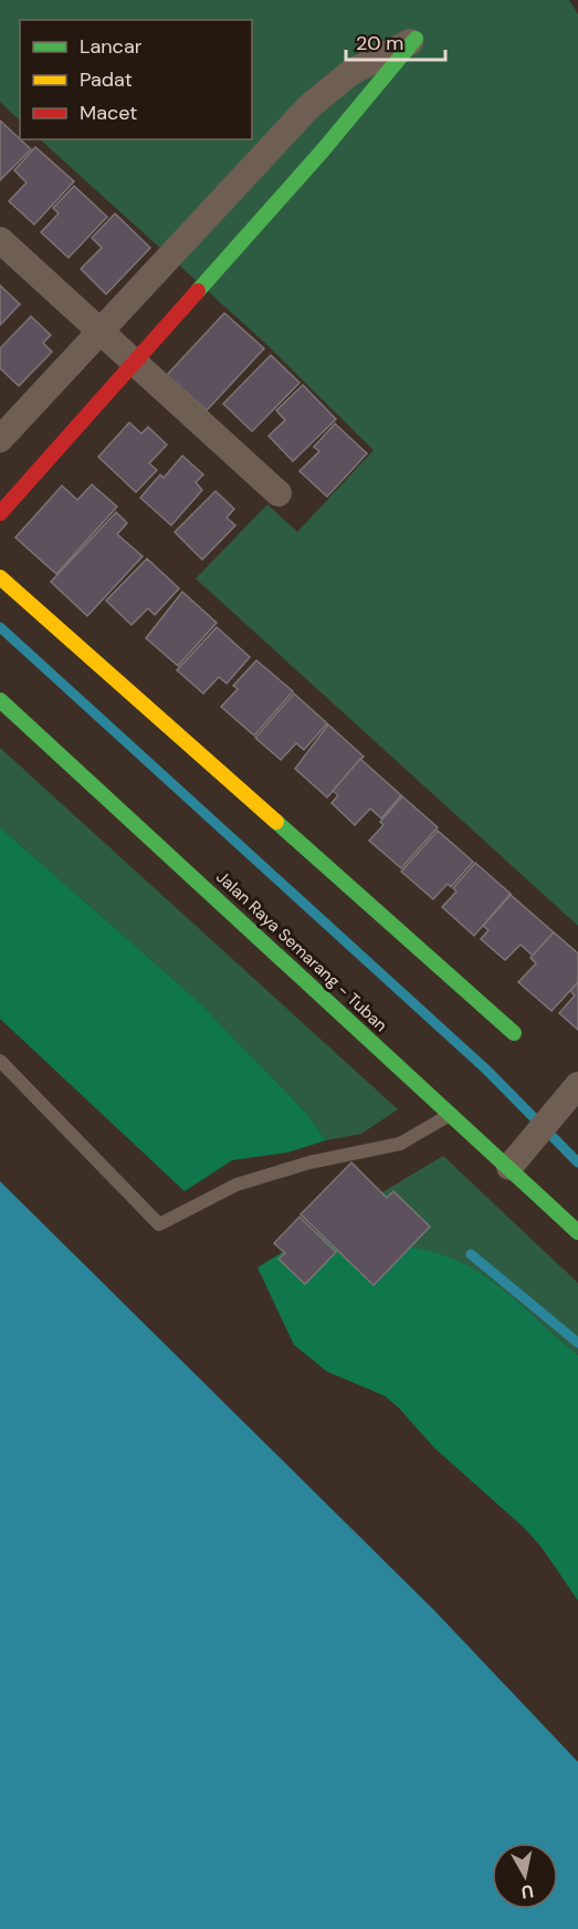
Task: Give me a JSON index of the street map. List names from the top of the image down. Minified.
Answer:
{"streets":{"main road":["Jalan Raya Semarang - Tuban"]},"legend":["Lancar","Padat","Macet"],"scale_bar":"20 m","north":"bottom"}
